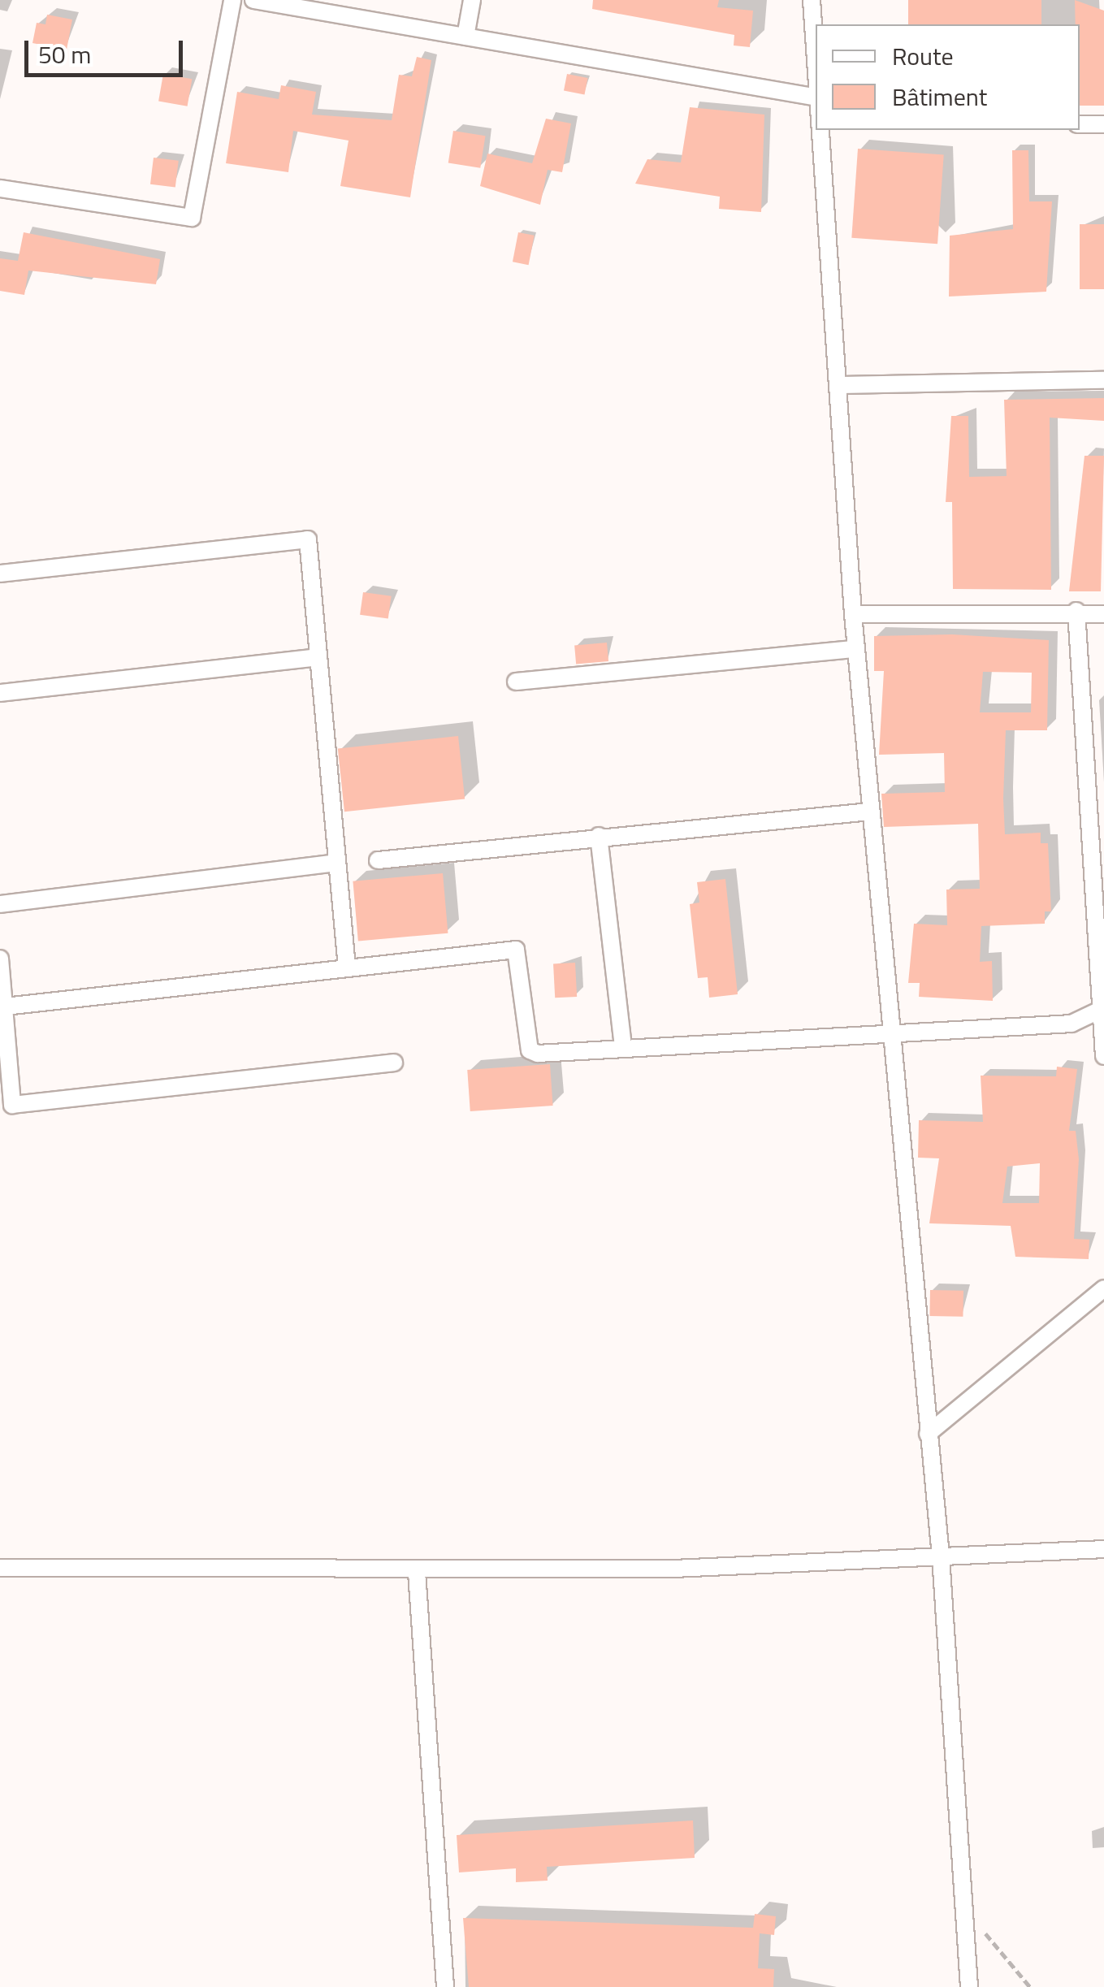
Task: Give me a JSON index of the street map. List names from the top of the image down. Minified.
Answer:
{"legend":["Route","Bâtiment"],"scale_bar":"50 m"}
